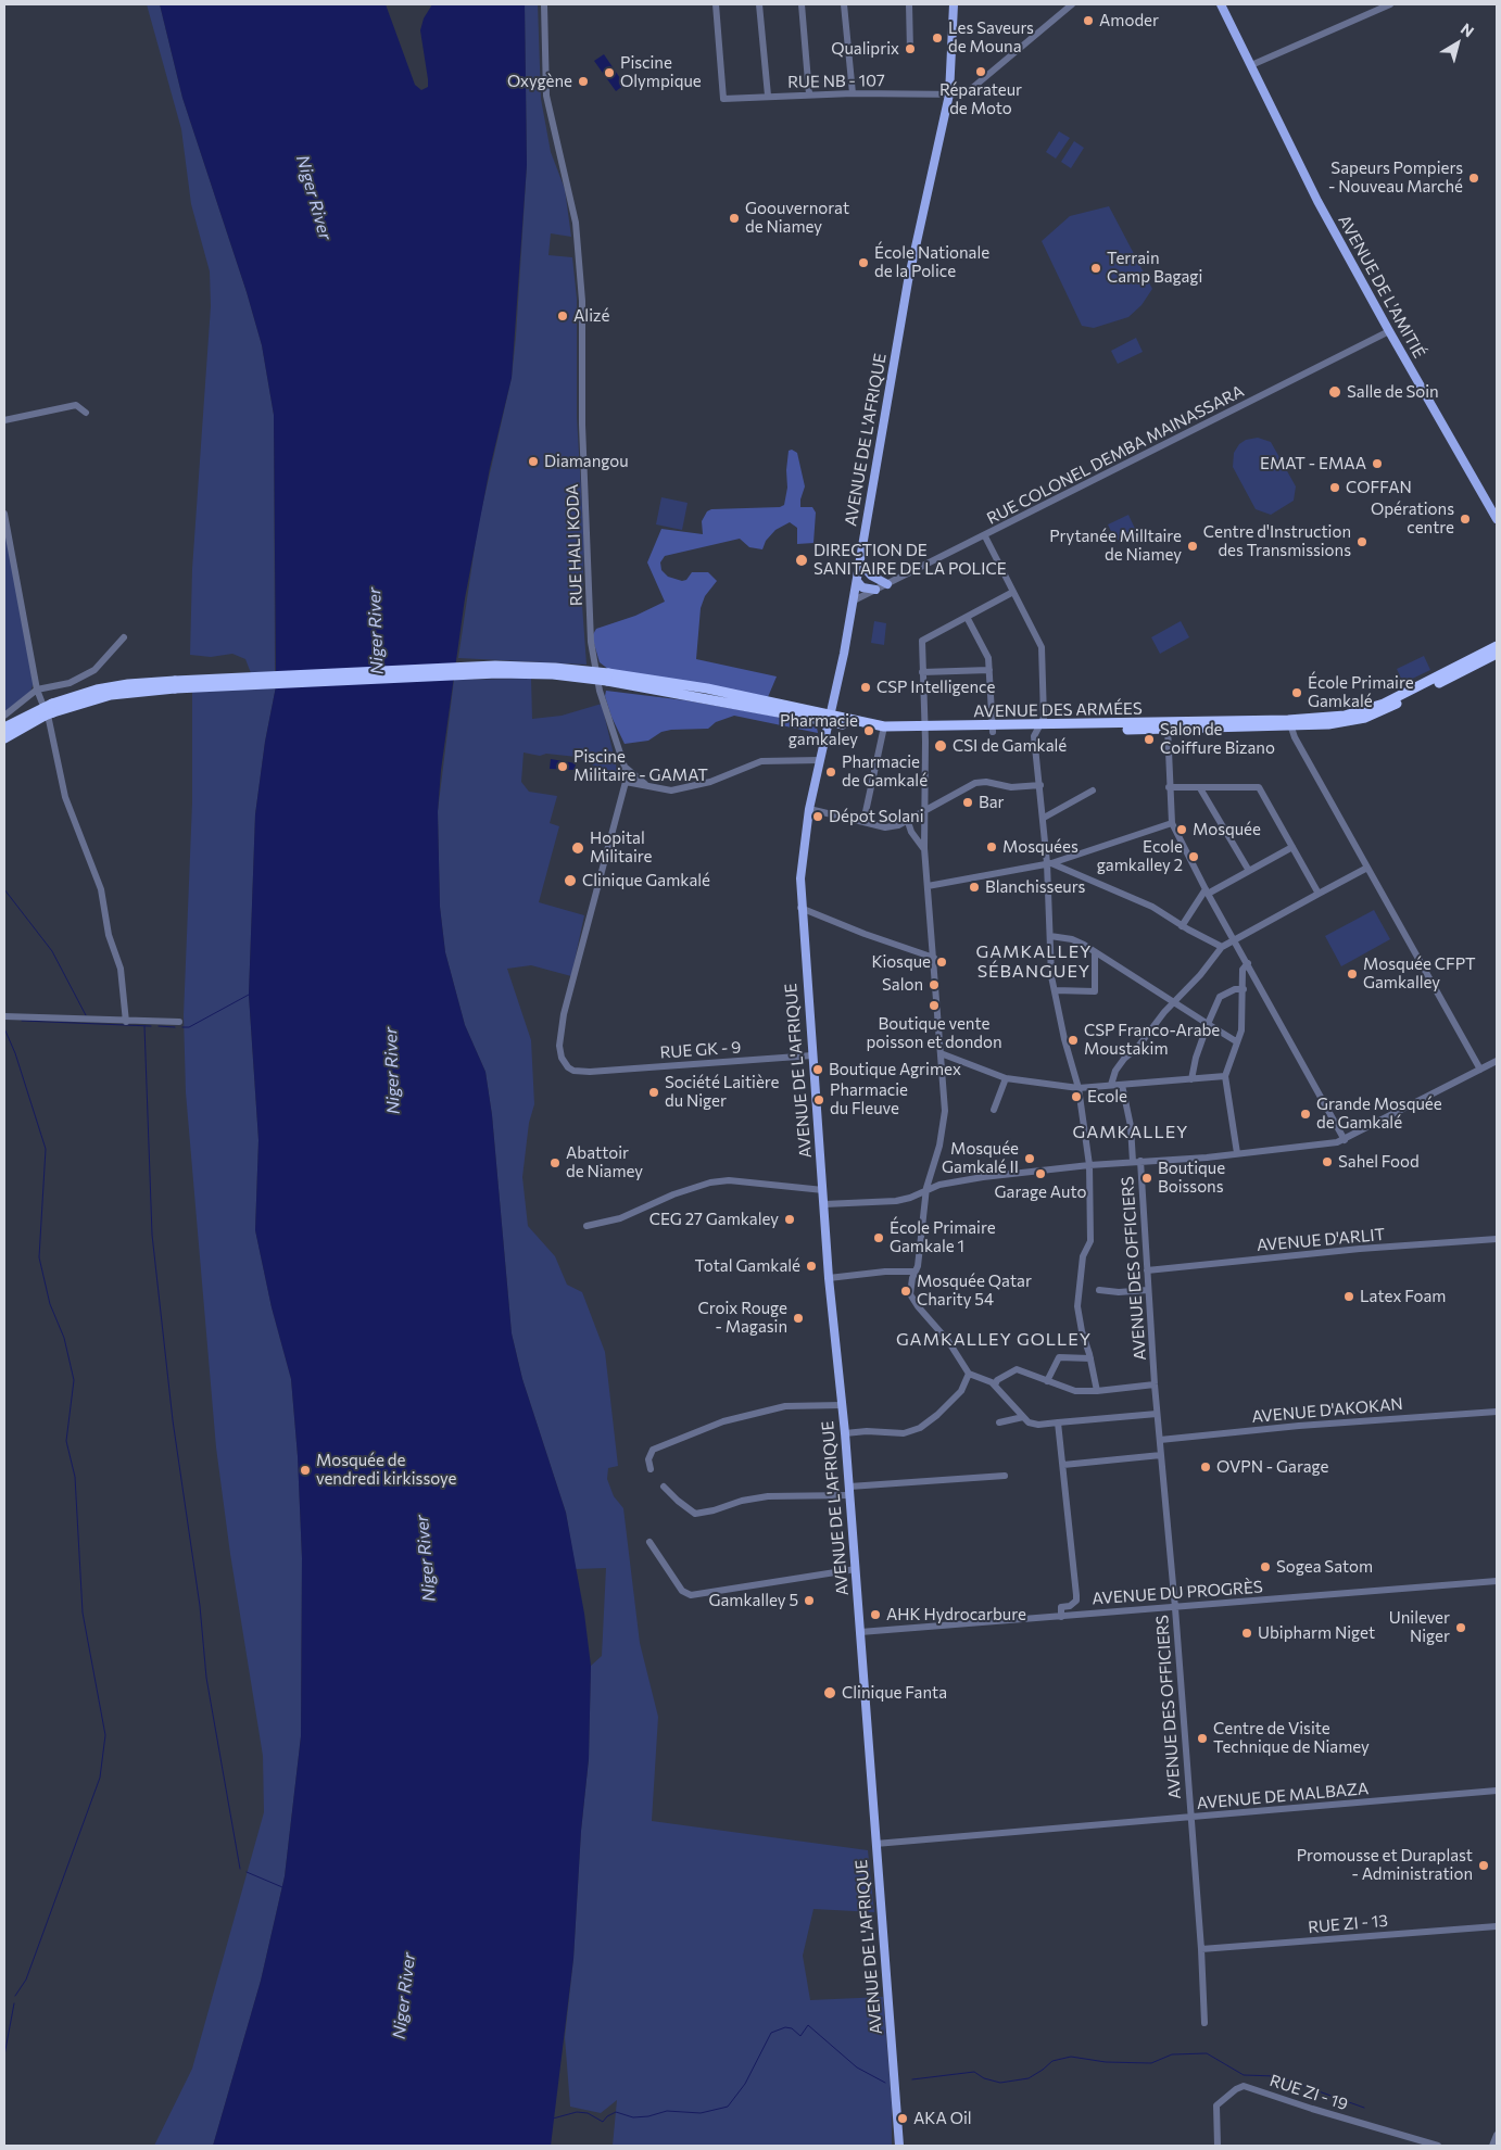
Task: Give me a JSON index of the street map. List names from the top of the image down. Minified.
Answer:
{"streets":{"highway":["AVENUE DES ARMÉES"],"main road":["AVENUE DE L'AMITIÉ","AVENUE DE L'AFRIQUE"],"street":["RUE NB - 107","RUE COLONEL DEMBA MAINASSARA","RUE HALI KODA","RUE GK - 9","AVENUE D'ARLIT","AVENUE DES OFFICIERS","AVENUE D'AKOKAN","AVENUE DU PROGRÈS","AVENUE DE MALBAZA","RUE ZI - 13","RUE ZI - 19"]},"crossings":[["RUE NB - 107","AVENUE DE L'AFRIQUE"],["AVENUE DE L'AMITIÉ","RUE COLONEL DEMBA MAINASSARA"],["AVENUE DE L'AFRIQUE","RUE COLONEL DEMBA MAINASSARA"],["AVENUE DE L'AFRIQUE","AVENUE DES ARMÉES"],["AVENUE DE L'AFRIQUE","RUE GK - 9"],["AVENUE DE L'AFRIQUE","AVENUE DU PROGRÈS"],["AVENUE DE L'AFRIQUE","AVENUE DE MALBAZA"],["RUE HALI KODA","RUE GK - 9"],["AVENUE D'ARLIT","AVENUE DES OFFICIERS"],["AVENUE DES OFFICIERS","AVENUE D'AKOKAN"],["AVENUE DES OFFICIERS","AVENUE DU PROGRÈS"],["AVENUE DES OFFICIERS","AVENUE DE MALBAZA"],["AVENUE DES OFFICIERS","RUE ZI - 13"]],"districts":["GAMKALLEY SÉBANGUEY","GAMKALLEY","GAMKALLEY GOLLEY"],"water":["Niger River"],"places":["Amoder","Les Saveurs de Mouna","Qualiprix","Réparateur de Moto","Piscine Olympique","Oxygène","Sapeurs Pompiers - Nouveau Marché","Goouvernorat de Niamey","École Nationale de la Police","Terrain Camp Bagagi","Alizé","Salle de Soin","Diamangou","EMAT - EMAA","COFFAN","Opérations centre","Centre d'Instruction des Transmissions","Prytanée Milltaire de Niamey","DIRECTION DE SANITAIRE DE LA POLICE","CSP Intelligence","École Primaire Gamkalé","Pharmacie gamkaley","Salon de Coiffure Bizano","CSI de Gamkalé","Piscine Militaire - GAMAT","Pharmacie de Gamkalé","Bar","Dépot Solani","Mosquée","Mosquées","Hopital Militaire","Ecole gamkalley 2","Clinique Gamkalé","Blanchisseurs","Kiosque","Mosquée CFPT Gamkalley","Salon","Boutique vente poisson et dondon","CSP Franco-Arabe Moustakim","Boutique Agrimex","Société Laitière du Niger","Ecole","Pharmacie du Fleuve","Grande Mosquée de Gamkalé","Mosquée Gamkalé II","Sahel Food","Abattoir de Niamey","Garage Auto","Boutique Boissons","CEG 27 Gamkaley","École Primaire Gamkale 1","Total Gamkalé","Mosquée Qatar Charity 54","Latex Foam","Croix Rouge - Magasin","OVPN - Garage","Mosquée de vendredi kirkissoye","Sogea Satom","Gamkalley 5","AHK Hydrocarbure","Unilever Niger","Ubipharm Niget","Clinique Fanta","Centre de Visite Technique de Niamey","Promousse et Duraplast - Administration","AKA Oil"],"north":"top right"}
